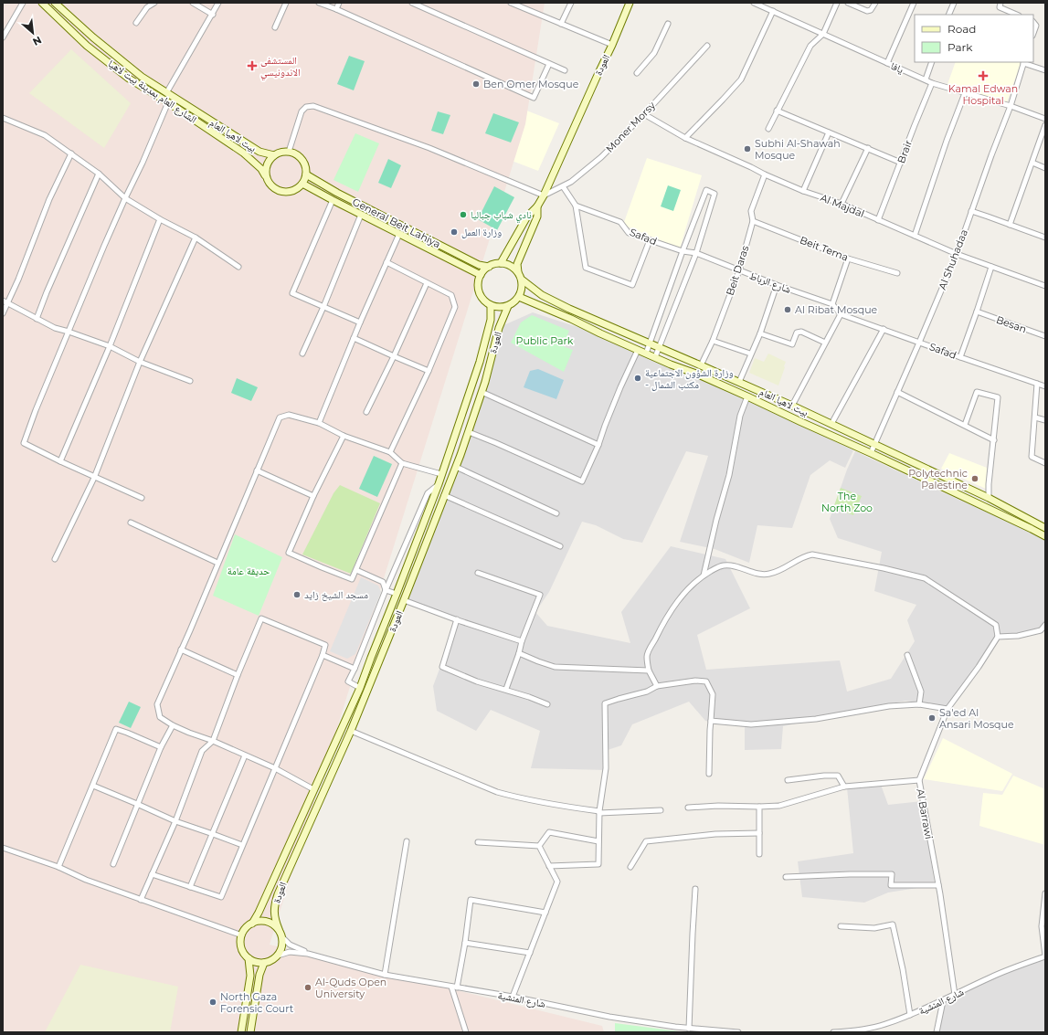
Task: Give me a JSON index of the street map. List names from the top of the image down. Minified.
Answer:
{"streets":{"main road":["العودة","الشارع العام بمدينة بيت لاهيا","بيت لاهيا العام","General Beit Lahiya"],"street":["يافا","Moner Morsy","Brair","Al Majdal","Safad","Beit Tema","Al Shuhadaa","Beit Daras","شارع الرباط","Besan","Al Barrawi","شارع المنشية"]},"crossings":[["العودة","Moner Morsy"],["العودة","بيت لاهيا العام"],["العودة","General Beit Lahiya"],["العودة","شارع المنشية"],["يافا","Brair"],["يافا","Al Shuhadaa"],["الشارع العام بمدينة بيت لاهيا","بيت لاهيا العام"],["الشارع العام بمدينة بيت لاهيا","General Beit Lahiya"],["Moner Morsy","Al Majdal"],["بيت لاهيا العام","General Beit Lahiya"],["بيت لاهيا العام","Al Shuhadaa"],["بيت لاهيا العام","Beit Daras"],["Brair","Al Majdal"],["Al Majdal","Al Shuhadaa"],["Al Majdal","Beit Daras"],["Safad","Al Shuhadaa"],["Safad","شارع الرباط"],["Beit Tema","Beit Daras"],["Beit Daras","شارع الرباط"],["Al Barrawi","شارع المنشية"]],"parks":["Public Park","The North Zoo","حديقة عامة"],"places":{"health":["المستشفى الاندونيسي","Kamal Edwan Hospital"],"other":["Ben Omer Mosque","Subhi Al-Shawah Mosque","نادي شباب جباليا","وزارة العمل","Al Ribat Mosque","وزارة الشؤون الاجتماعية - مكتب الشمال","Polytechnic Palestine","مسجد الشيخ زايد","Sa'ed Al Ansari Mosque","Al-Quds Open University","North Gaza Forensic Court"]},"legend":["Road","Park"],"north":"bottom right"}
